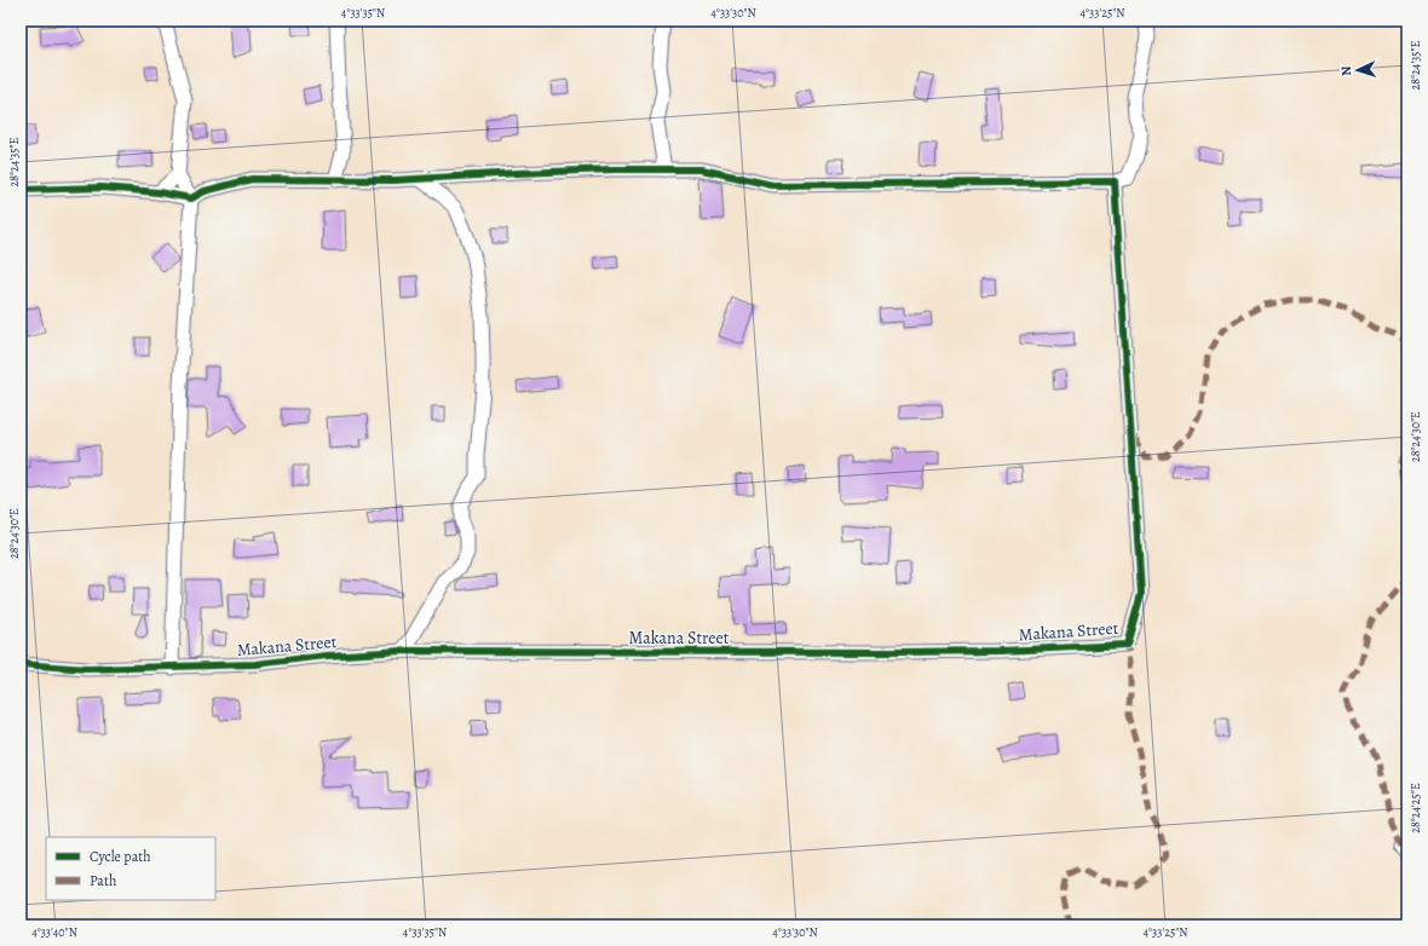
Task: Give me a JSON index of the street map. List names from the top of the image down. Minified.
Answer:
{"streets":{"street":["Makana Street"]},"legend":["Cycle path","Path"],"north":"left","coordinates":["4°33'35\"N","4°33'30\"N","4°33'25\"N","28°24'35\"E","28°24'30\"E","28°24'25\"E","4°33'40\"N"]}
